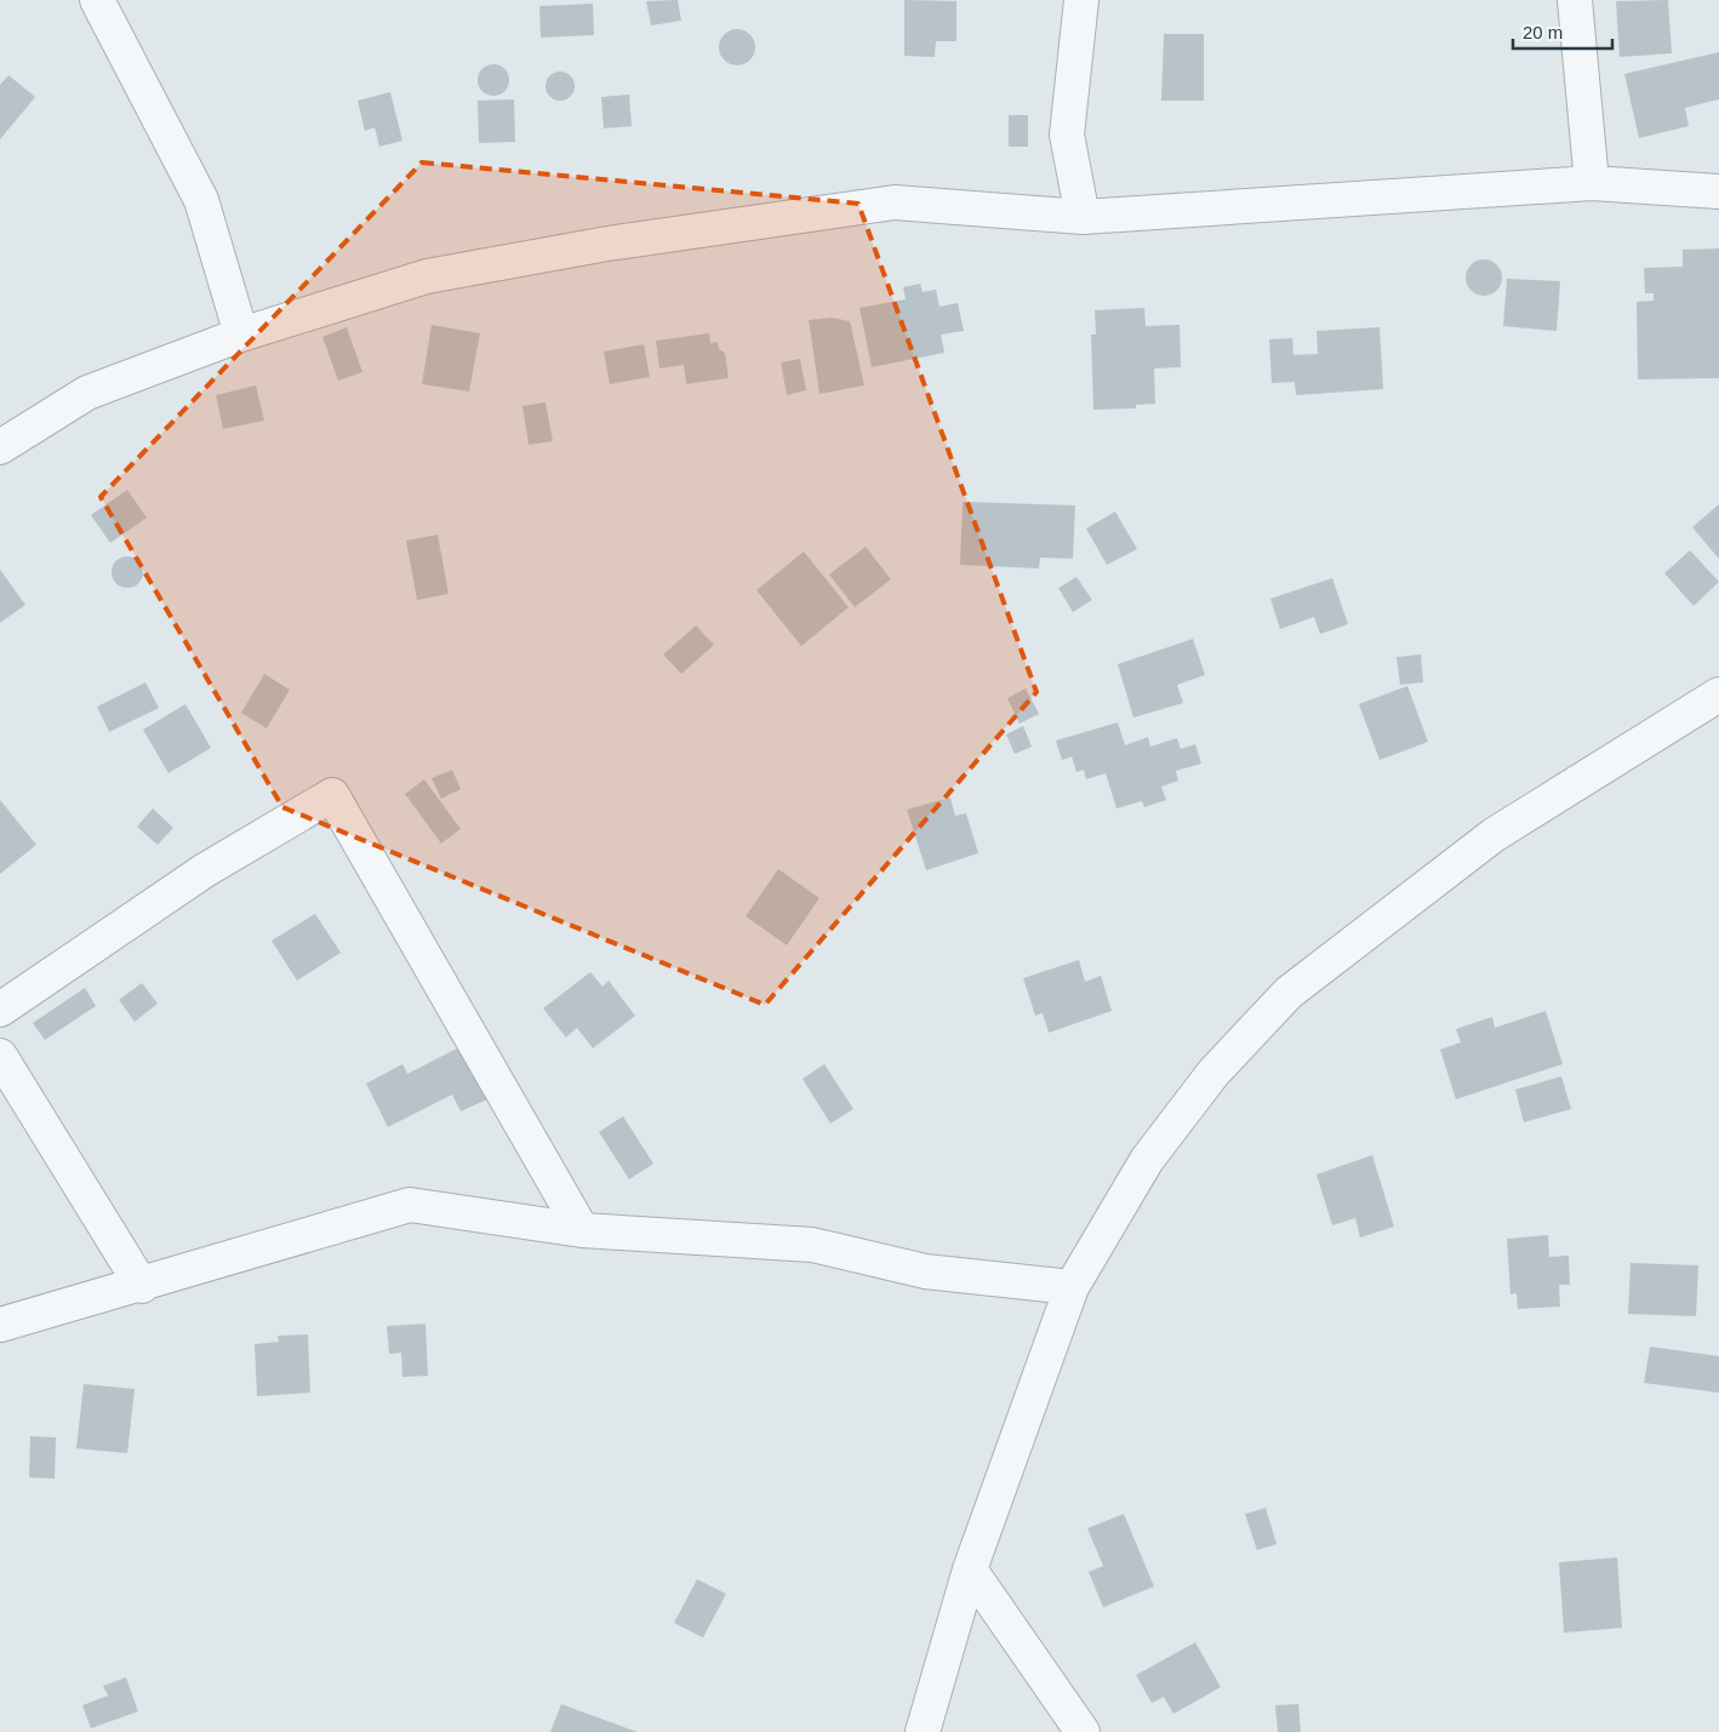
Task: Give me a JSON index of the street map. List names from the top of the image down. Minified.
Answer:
{"scale_bar":"20 m"}
